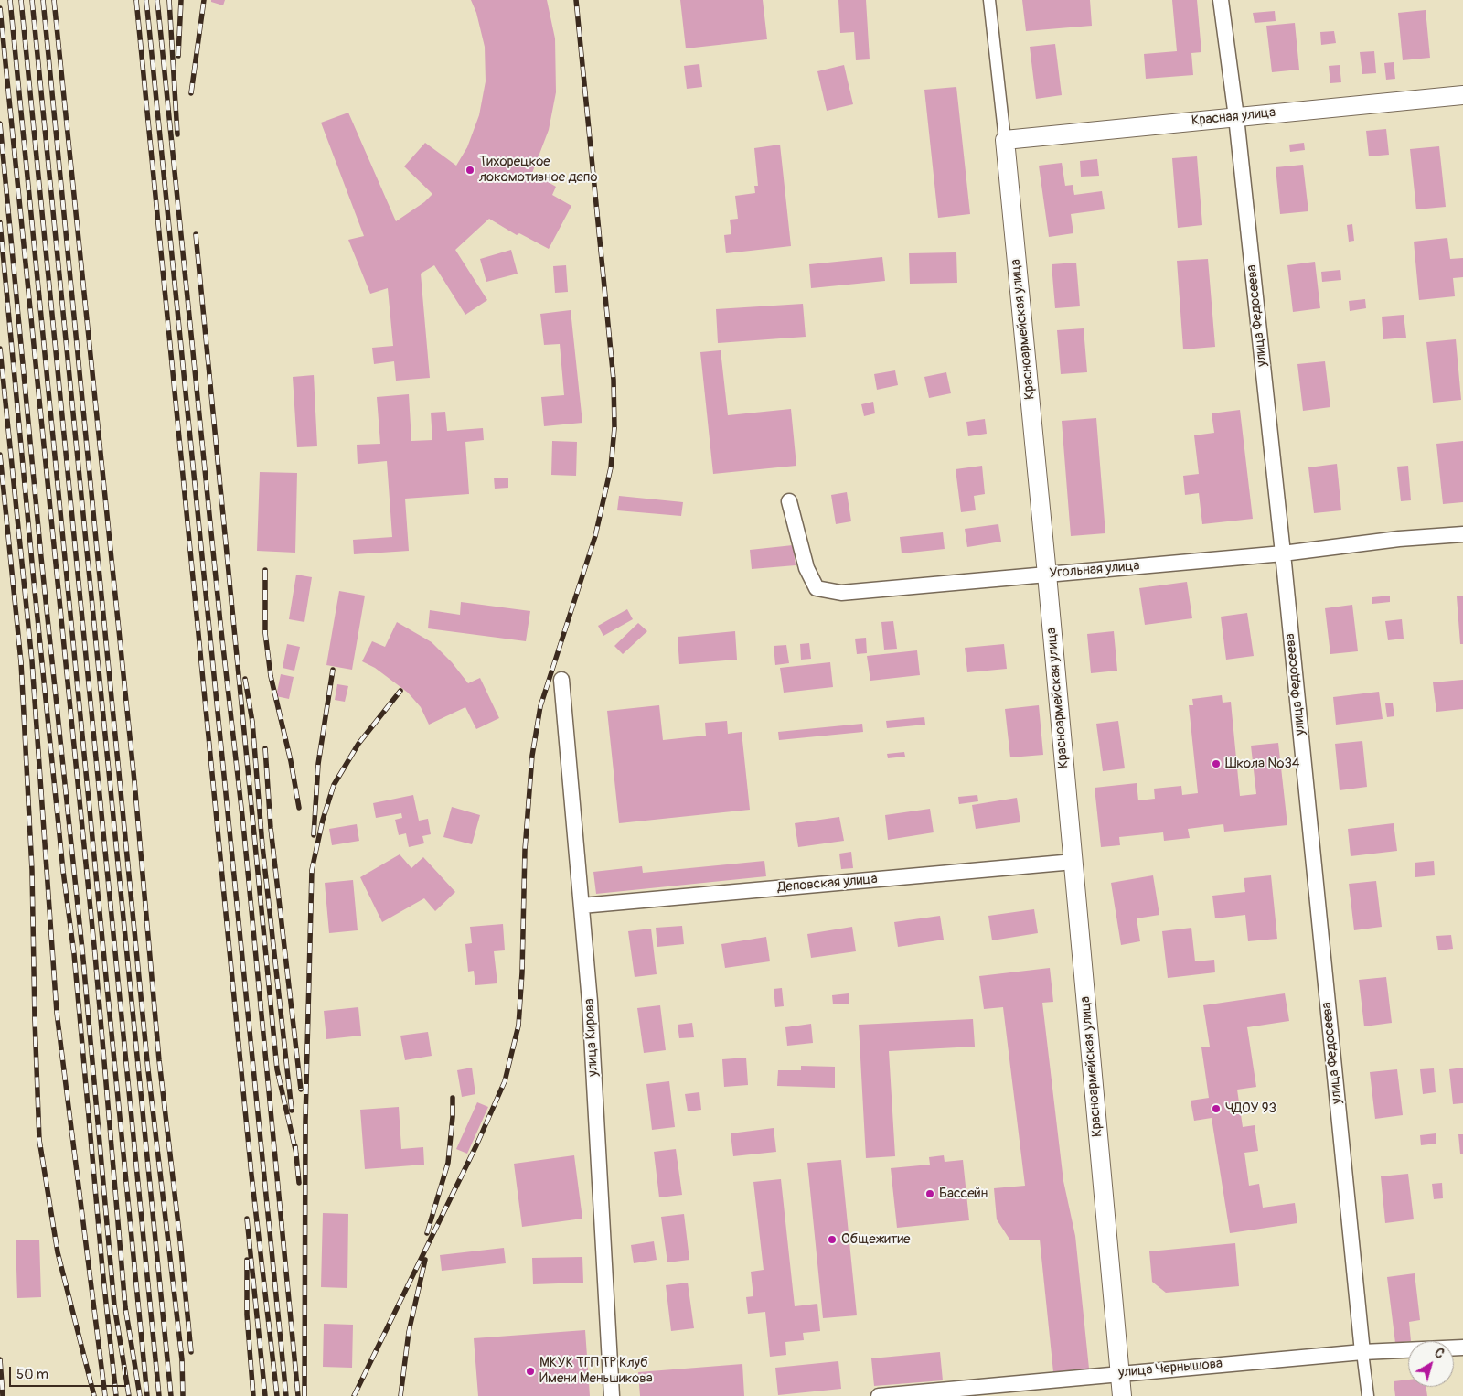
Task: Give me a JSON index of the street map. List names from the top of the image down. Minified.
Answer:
{"streets":{"street":["Красная улица","улица Федосеева","Красноармейская улица","Угольная улица","Деповская улица","улица Кирова","улица Чернышова"]},"crossings":[["Красная улица","улица Федосеева"],["Красная улица","Красноармейская улица"],["улица Федосеева","Угольная улица"],["улица Федосеева","улица Чернышова"],["Красноармейская улица","Угольная улица"],["Красноармейская улица","Деповская улица"],["Красноармейская улица","улица Чернышова"],["Деповская улица","улица Кирова"]],"places":["Тихорецкое локомотивное депо","Школа №34","ЧДОУ 93","Бассейн","Общежитие","МКУК ТГП ТР Клуб Имени Меньшикова"],"scale_bar":"50 m","north":"top right"}
